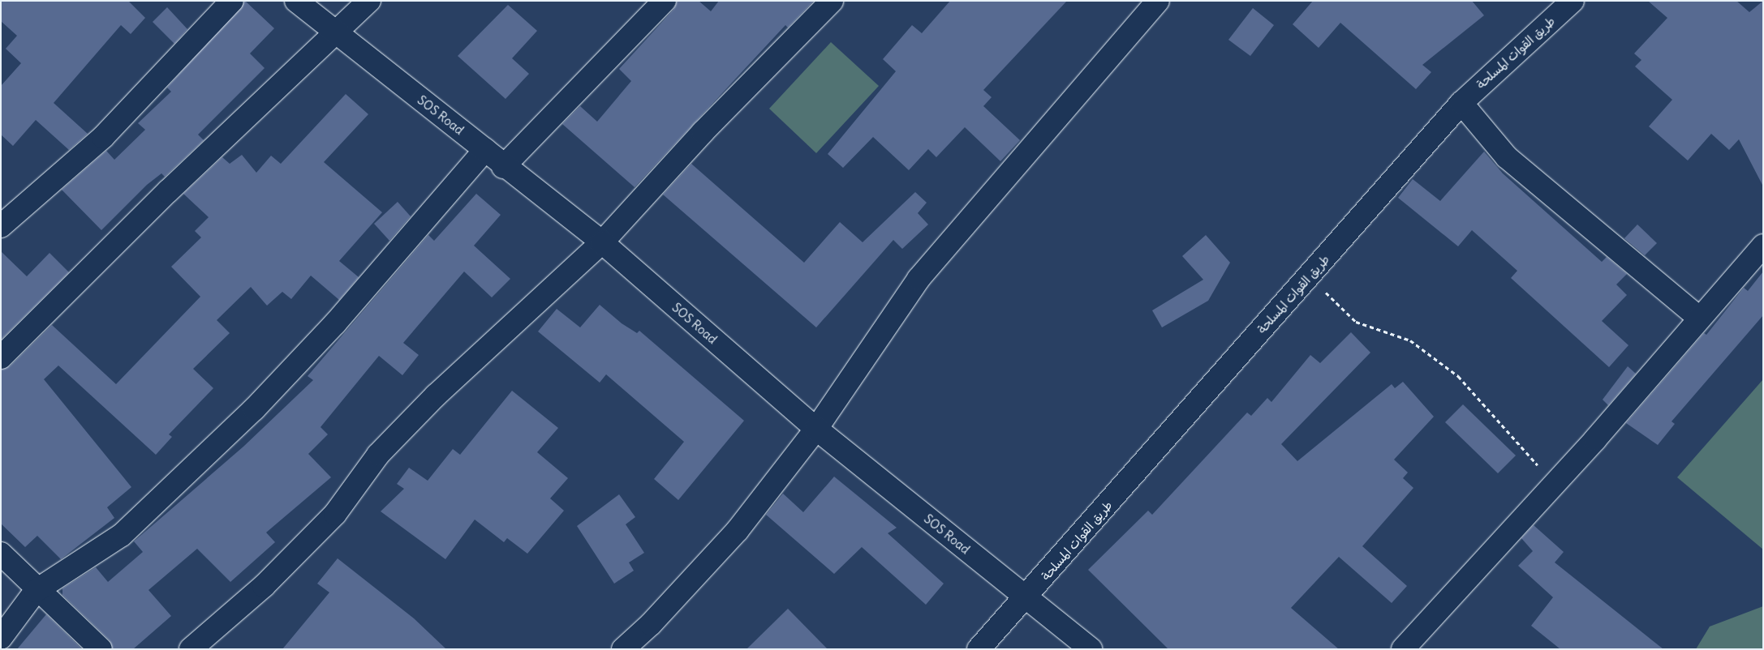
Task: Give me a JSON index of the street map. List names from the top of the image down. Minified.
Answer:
{"streets":{"street":["طريق القوات المسلحة","SOS Road"]},"crossings":[["طريق القوات المسلحة","SOS Road"]]}
